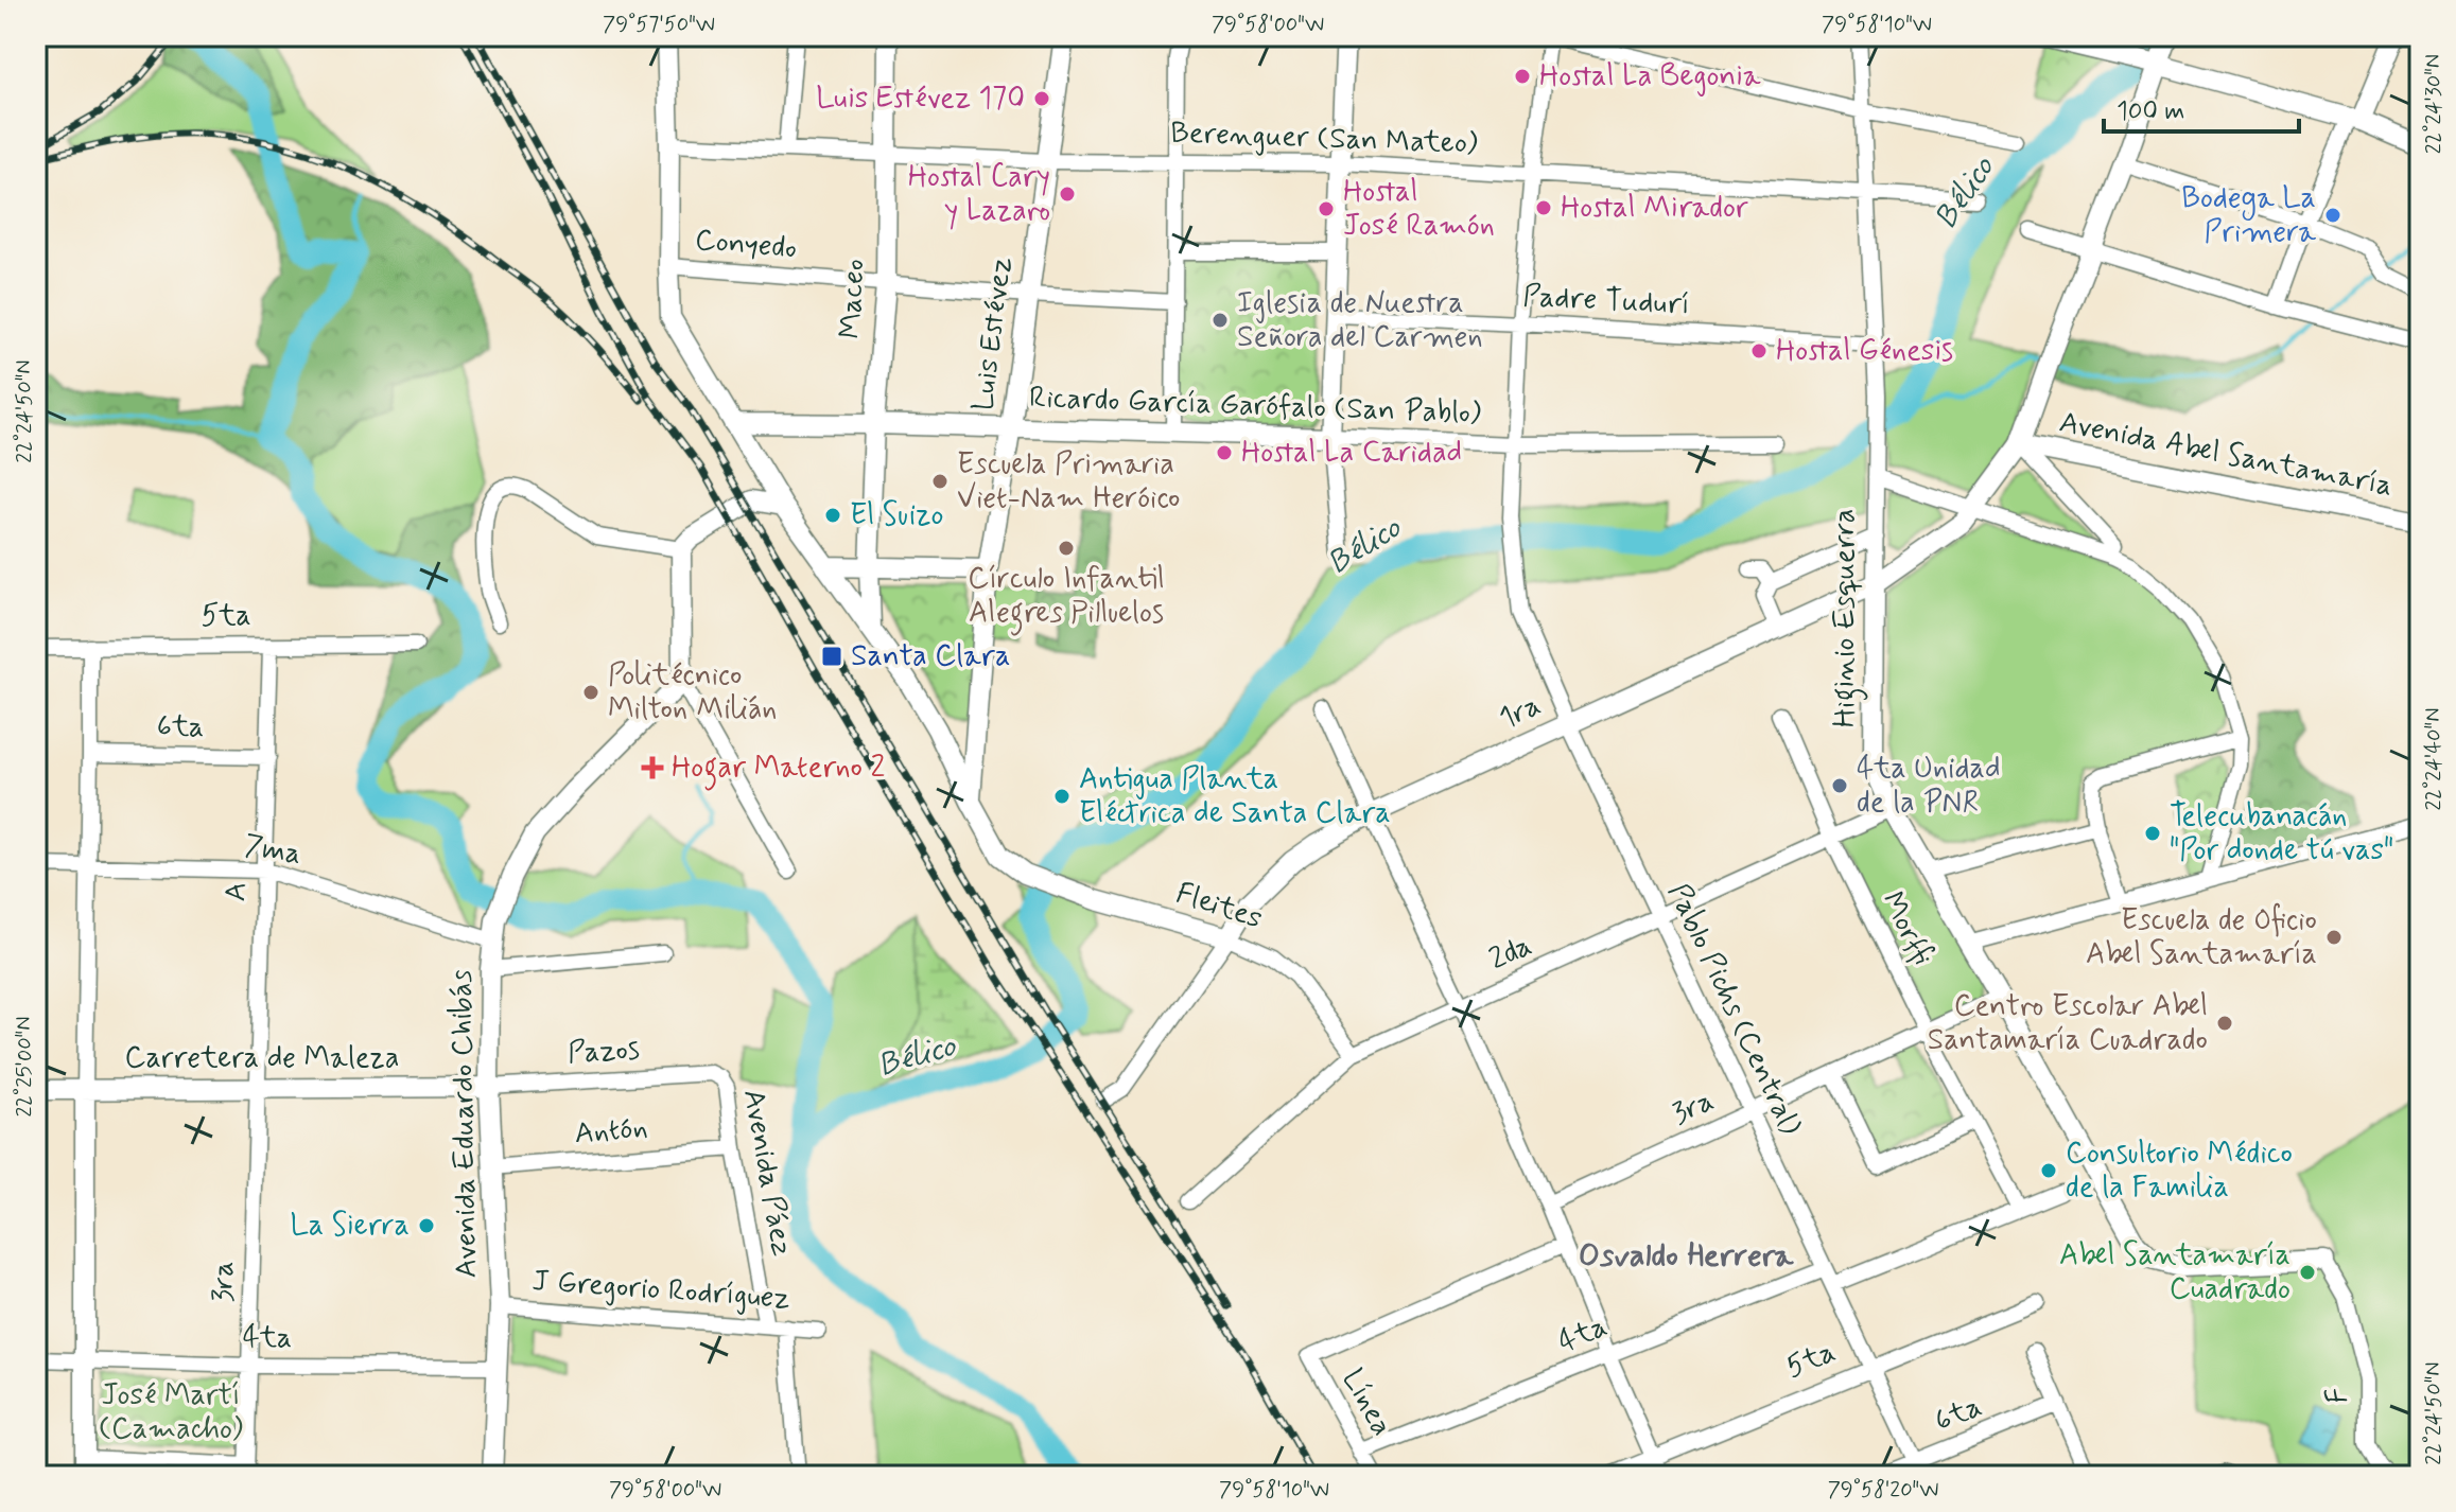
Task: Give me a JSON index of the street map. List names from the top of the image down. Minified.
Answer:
{"streets":{"main road":["Maceo","Luis Estévez","Ricardo García Garófalo (San Pablo)","Avenida Abel Santamaría","Higinio Esquerra","1ra","Fleites","Carretera de Maleza","Avenida Eduardo Chibás"],"street":["Berenguer (San Mateo)","Conyedo","Padre Tudurí","5ta","6ta","7ma","A","Morffi","2da","Pablo Pichs (Central)","Pazos","3ra","Antón","Avenida Páez","J Gregorio Rodríguez","4ta","F","Línea"]},"crossings":[["Berenguer (San Mateo)","Maceo"],["Berenguer (San Mateo)","Luis Estévez"],["Berenguer (San Mateo)","Higinio Esquerra"],["Berenguer (San Mateo)","Pablo Pichs (Central)"],["Conyedo","Maceo"],["Conyedo","Luis Estévez"],["Maceo","Ricardo García Garófalo (San Pablo)"],["Padre Tudurí","Higinio Esquerra"],["Padre Tudurí","Pablo Pichs (Central)"],["Luis Estévez","Ricardo García Garófalo (San Pablo)"],["Luis Estévez","Fleites"],["Ricardo García Garófalo (San Pablo)","Pablo Pichs (Central)"],["Avenida Abel Santamaría","1ra"],["5ta","A"],["5ta","Pablo Pichs (Central)"],["Higinio Esquerra","1ra"],["Higinio Esquerra","2da"],["Higinio Esquerra","3ra"],["Higinio Esquerra","F"],["1ra","Fleites"],["1ra","Pablo Pichs (Central)"],["6ta","A"],["6ta","Pablo Pichs (Central)"],["7ma","A"],["7ma","Avenida Eduardo Chibás"],["A","Carretera de Maleza"],["A","3ra"],["Fleites","2da"],["Morffi","2da"],["Morffi","3ra"],["2da","Pablo Pichs (Central)"],["Pablo Pichs (Central)","3ra"],["Pablo Pichs (Central)","4ta"],["Pazos","Carretera de Maleza"],["Pazos","Avenida Eduardo Chibás"],["Pazos","Avenida Páez"],["Carretera de Maleza","3ra"],["Carretera de Maleza","Avenida Eduardo Chibás"],["3ra","4ta"],["Avenida Eduardo Chibás","Antón"],["Avenida Eduardo Chibás","J Gregorio Rodríguez"],["Avenida Eduardo Chibás","4ta"],["Antón","Avenida Páez"],["Avenida Páez","J Gregorio Rodríguez"],["4ta","Línea"]],"districts":["Osvaldo Herrera"],"water":["Bélico"],"parks":["José Martí (Camacho)"],"places":{"other":["Hostal La Begonia","Luis Estévez 170","Hostal Cary y Lazaro","Hostal Mirador","Hostal José Ramón","Bodega La Primera","Iglesia de Nuestra Señora del Carmen","Hostal Génesis","Hostal La Caridad","Escuela Primaria Viet-Nam Heróico","El Suizo","Círculo Infantil Alegres Pilluelos","Politécnico Milton Milián","4ta Unidad de la PNR","Antigua Planta Eléctrica de Santa Clara","Telecubanacán \"Por donde tú vas\"","Escuela de Oficio Abel Santamaría","Centro Escolar Abel Santamaría Cuadrado","Consultorio Médico de la Familia","La Sierra","Abel Santamaría Cuadrado"],"transit":["Santa Clara"],"health":["Hogar Materno 2"]},"scale_bar":"100 m","coordinates":["79°57'50\"W","79°58'00\"W","79°58'10\"W","22°24'30\"N","22°24'50\"N","22°24'40\"N","22°25'00\"N","79°58'20\"W"]}
